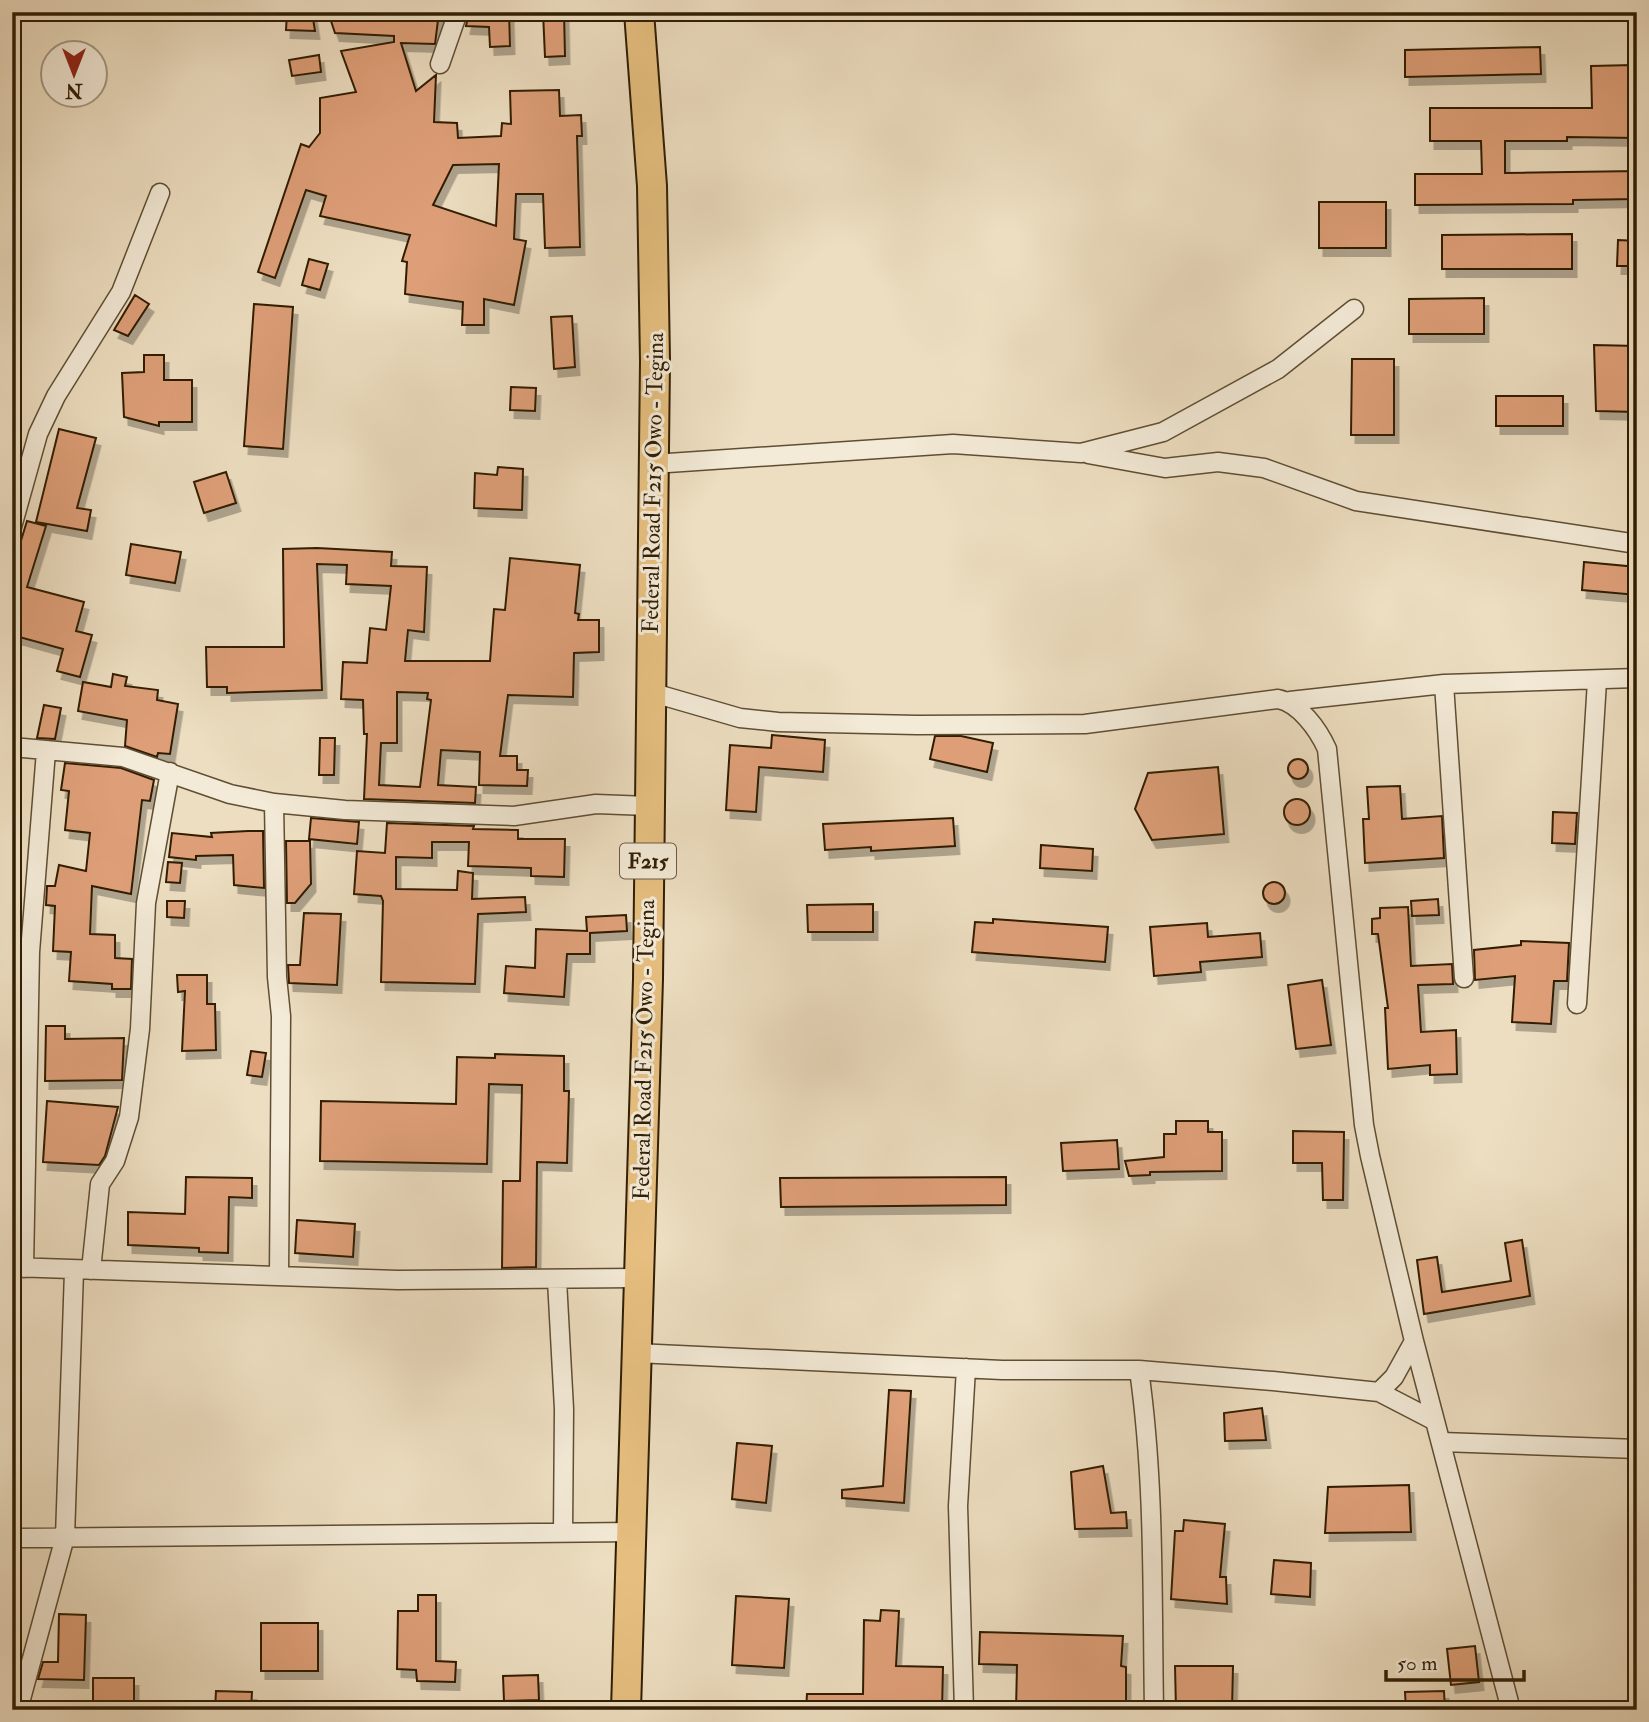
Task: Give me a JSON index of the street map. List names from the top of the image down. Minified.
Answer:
{"streets":{"main road":["Federal Road F215 Owo - Tegina","F215"]},"scale_bar":"50 m","north":"bottom"}
